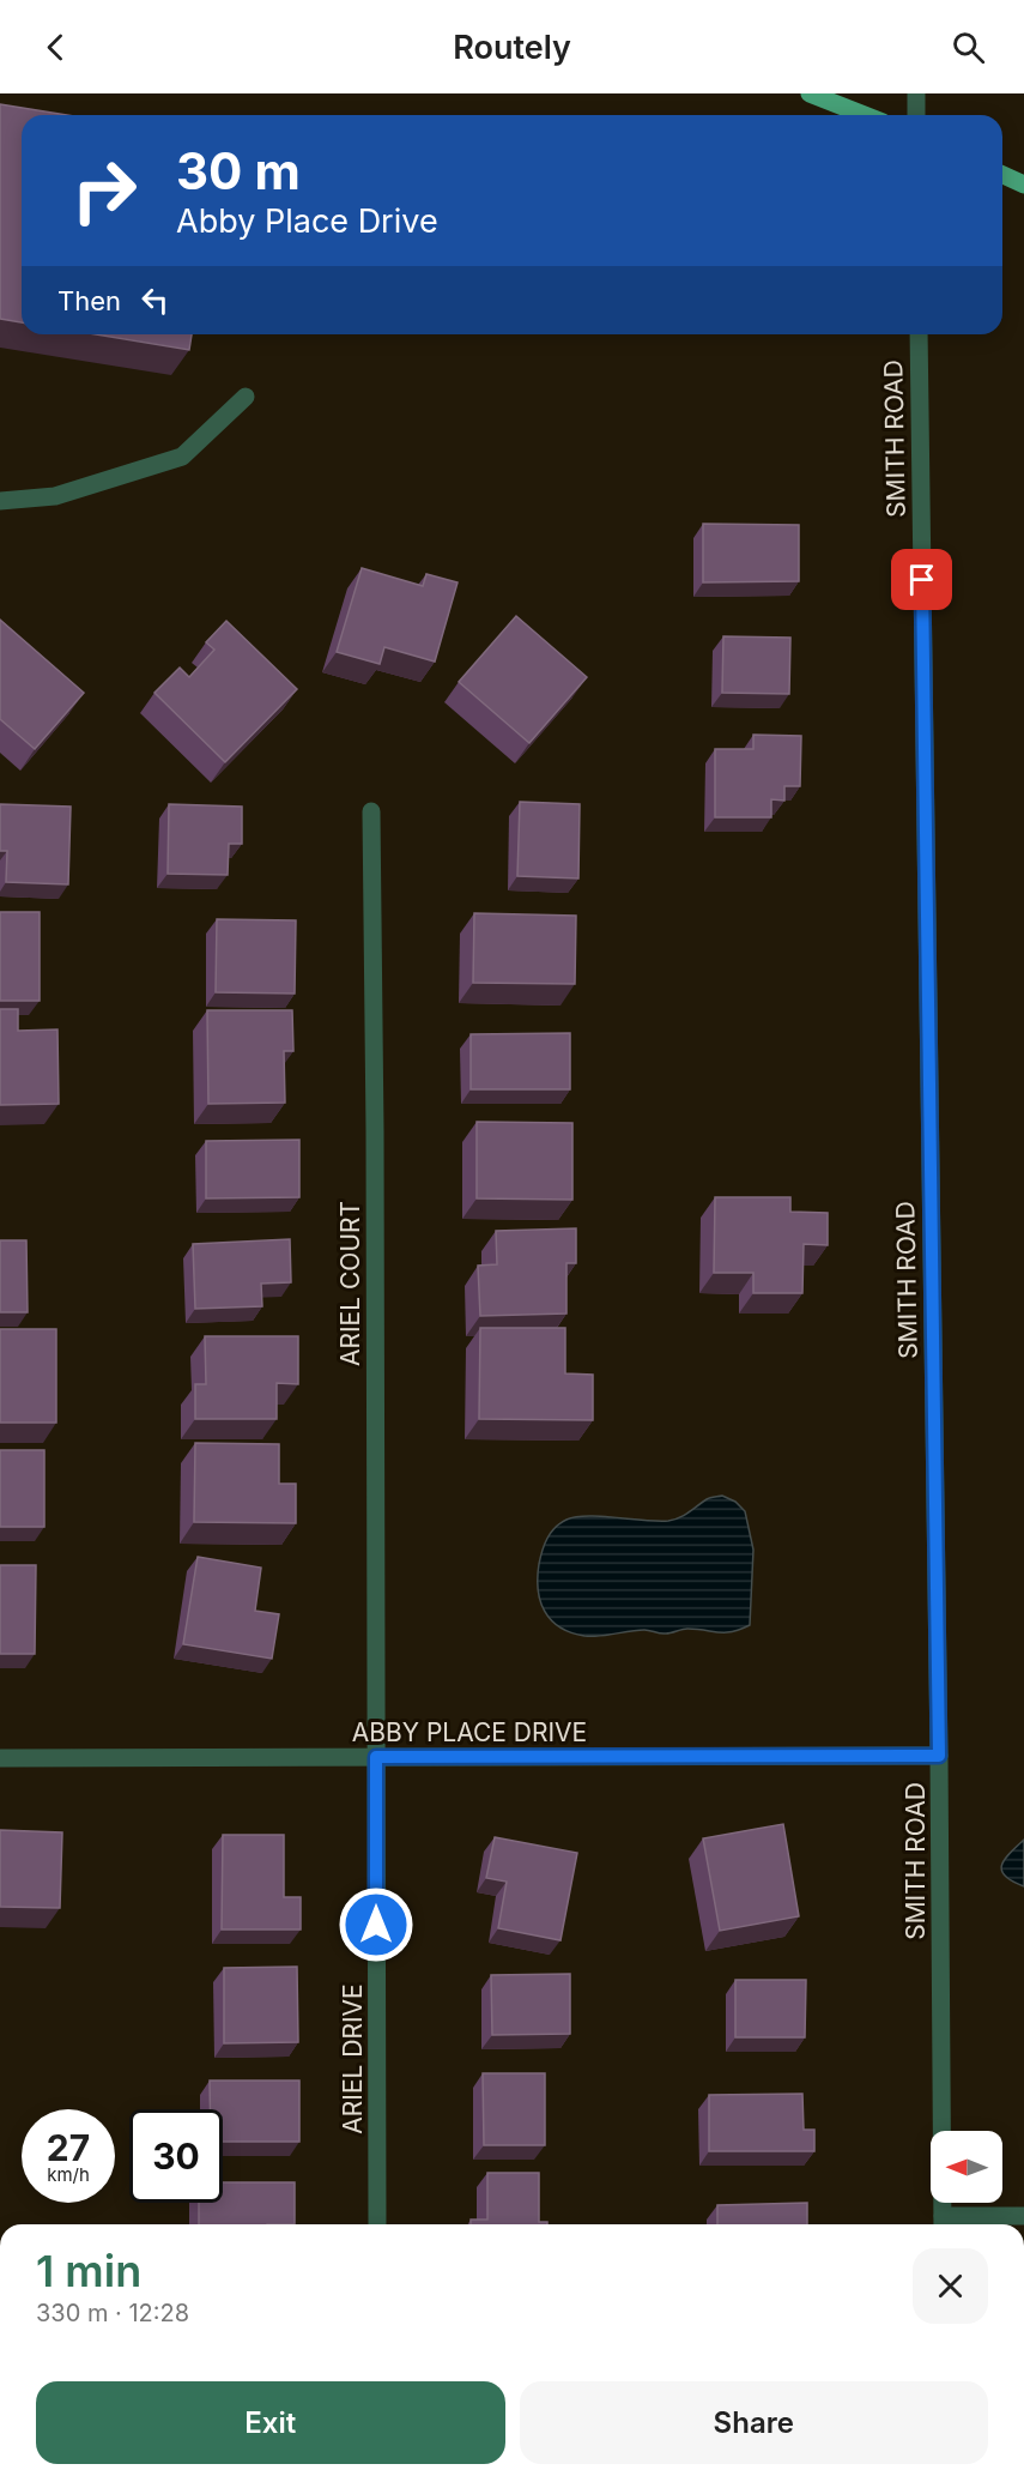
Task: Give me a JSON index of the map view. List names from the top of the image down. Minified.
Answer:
{"streets":{"street":["SMITH ROAD","ARIEL COURT","ABBY PLACE DRIVE","ARIEL DRIVE"]},"crossings":[["SMITH ROAD","ABBY PLACE DRIVE"],["ARIEL COURT","ABBY PLACE DRIVE"],["ARIEL COURT","ARIEL DRIVE"],["ABBY PLACE DRIVE","ARIEL DRIVE"]],"north":"left","page":{"header":"Routely","turn":["30 m","Abby Place Drive"],"then":"Then","speed":"27 km/h","limit":"30","heading":["1 min","330 m · 12:28"],"buttons":["Exit","Share"]}}
